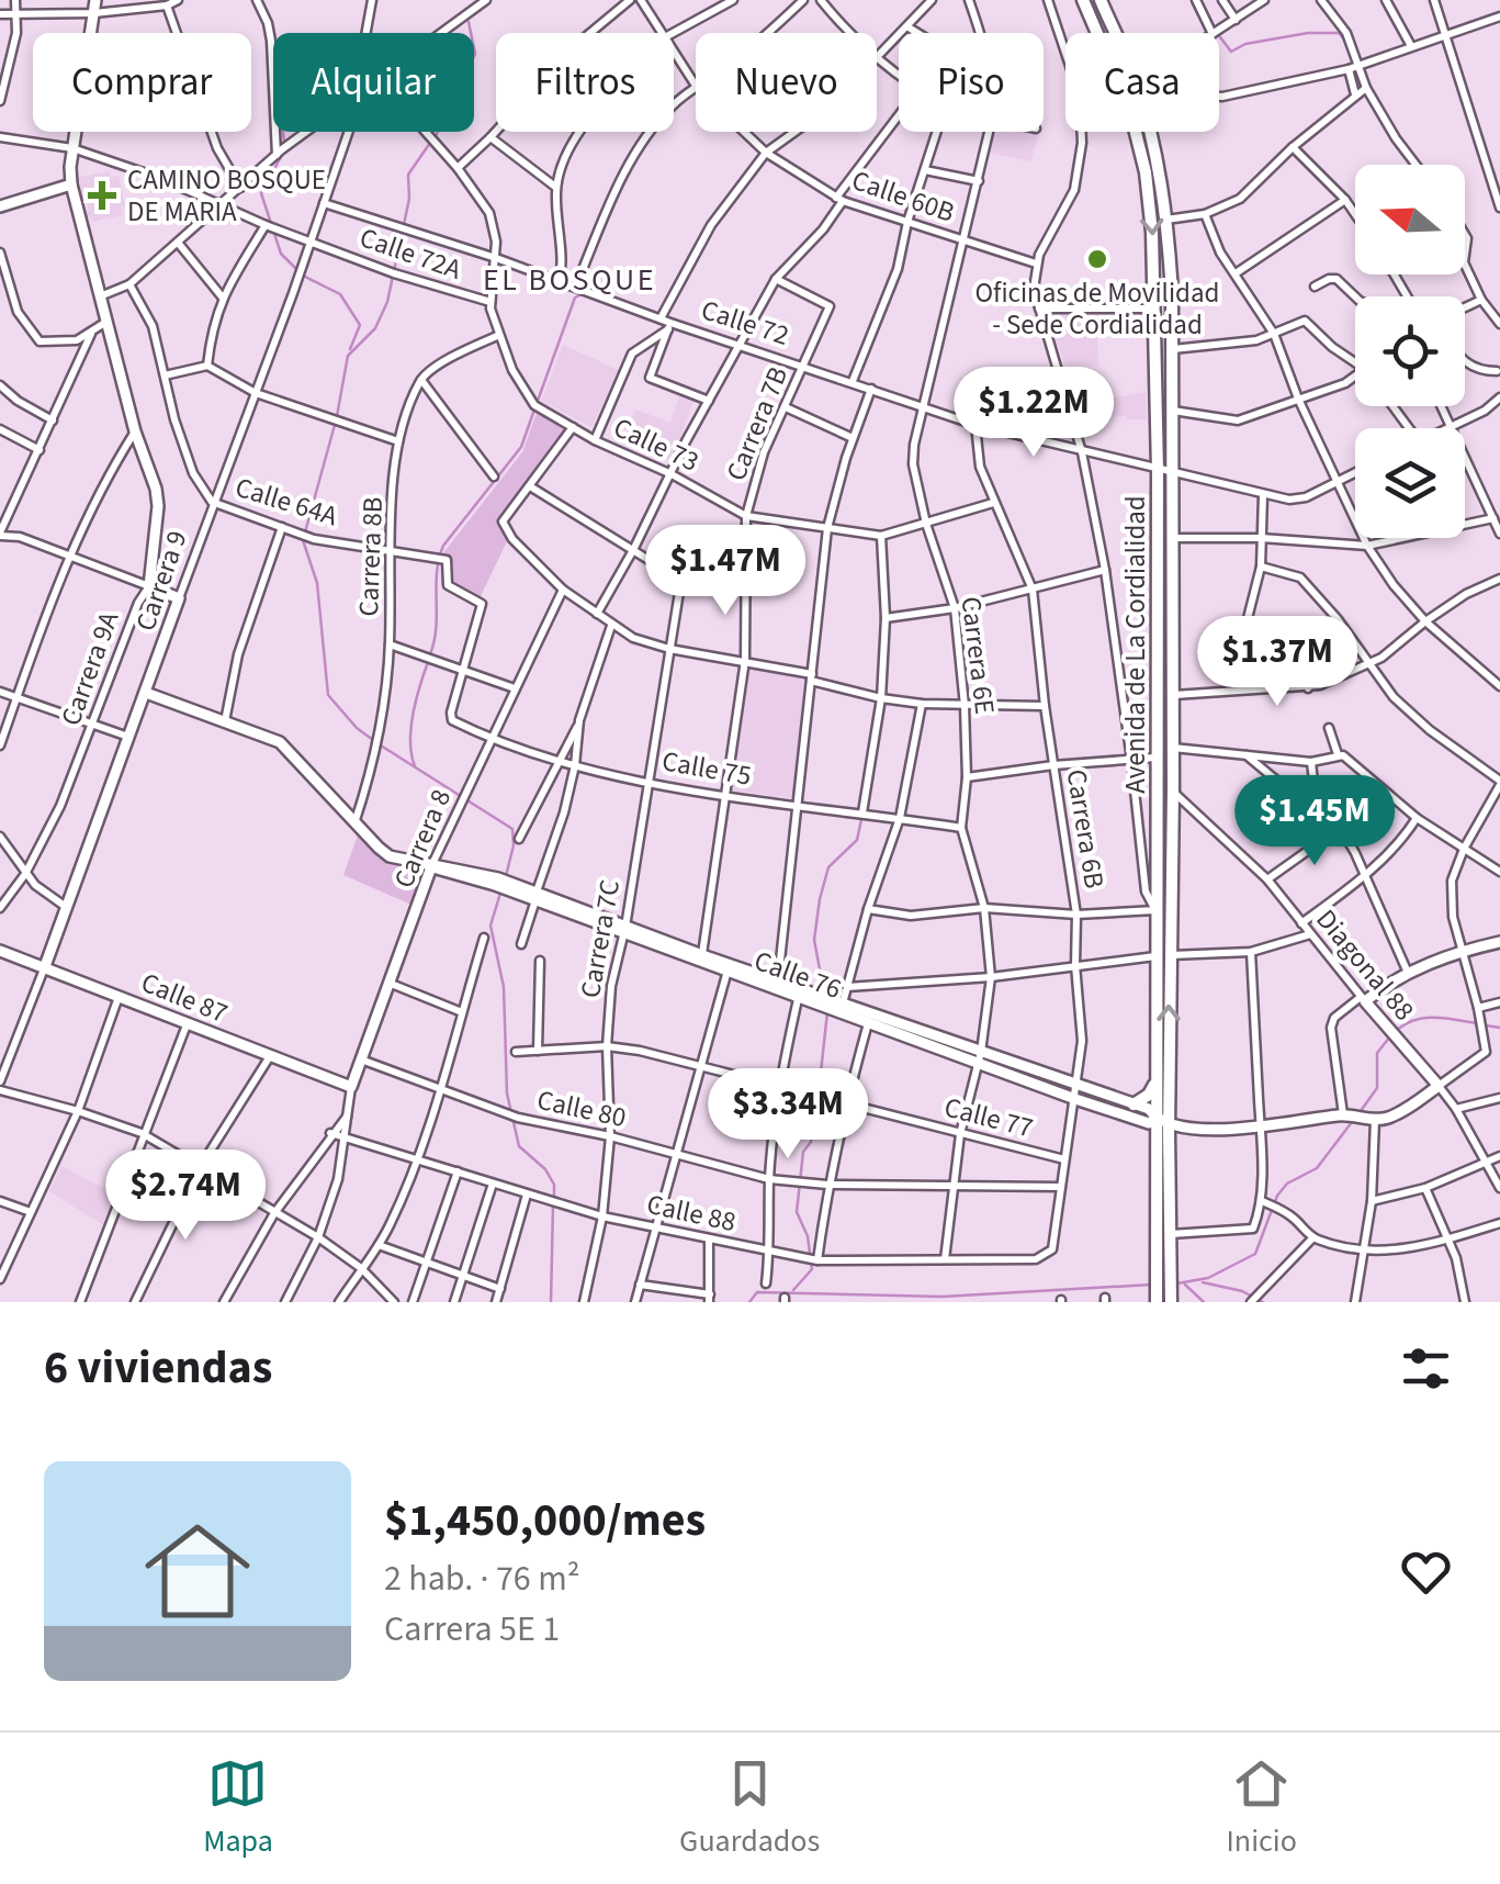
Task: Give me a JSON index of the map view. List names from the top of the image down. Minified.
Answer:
{"streets":{"main road":["Avenida de La Cordialidad"],"street":["Calle 60B","Calle 72A","Calle 72","Carrera 7B","Calle 73","Calle 64A","Carrera 8B","Carrera 9","Carrera 6E","Carrera 9A","Calle 75","Carrera 6B","Carrera 8","Carrera 7C","Diagonal 88","Calle 76","Calle 87","Calle 80","Calle 77","Calle 88"]},"crossings":[["Calle 60B","Carrera 6E"],["Calle 72A","Calle 73"],["Calle 72A","Carrera 9"],["Calle 72A","Carrera 9A"],["Calle 72","Carrera 7B"],["Calle 72","Carrera 9"],["Calle 72","Avenida de La Cordialidad"],["Calle 72","Carrera 6E"],["Calle 72","Carrera 6B"],["Carrera 7B","Calle 73"],["Carrera 7B","Calle 75"],["Carrera 7B","Calle 76"],["Calle 73","Carrera 6E"],["Calle 73","Carrera 6B"],["Calle 64A","Carrera 8B"],["Calle 64A","Carrera 9"],["Calle 64A","Calle 75"],["Carrera 8B","Calle 76"],["Carrera 9","Calle 76"],["Carrera 9","Calle 87"],["Avenida de La Cordialidad","Diagonal 88"],["Avenida de La Cordialidad","Calle 76"],["Carrera 6E","Calle 75"],["Carrera 6E","Calle 76"],["Carrera 6E","Calle 80"],["Carrera 6E","Calle 77"],["Carrera 6E","Calle 88"],["Calle 75","Carrera 8"],["Calle 75","Carrera 7C"],["Carrera 6B","Calle 76"],["Carrera 6B","Calle 80"],["Carrera 6B","Calle 77"],["Carrera 6B","Calle 88"],["Carrera 8","Calle 76"],["Carrera 8","Calle 87"],["Carrera 8","Calle 80"],["Carrera 8","Calle 88"],["Carrera 7C","Calle 76"],["Carrera 7C","Calle 80"],["Carrera 7C","Calle 77"],["Carrera 7C","Calle 88"]],"districts":["EL BOSQUE"],"places":{"health":["CAMINO BOSQUE DE MARIA"],"other":["Oficinas de Movilidad - Sede Cordialidad"]},"north":"left","page":{"chip":["Comprar","Alquilar","Filtros","Nuevo","Piso","Casa"],"price":["$1.22M","$1.47M","$1.37M","$1.45M","$3.34M","$2.74M"],"heading":"6 viviendas","list":[{"name":"$1,450,000/mes","note":"2 hab. · 76 m² · Carrera 5E 1"}],"tabs":["Mapa","Guardados","Inicio"]}}
